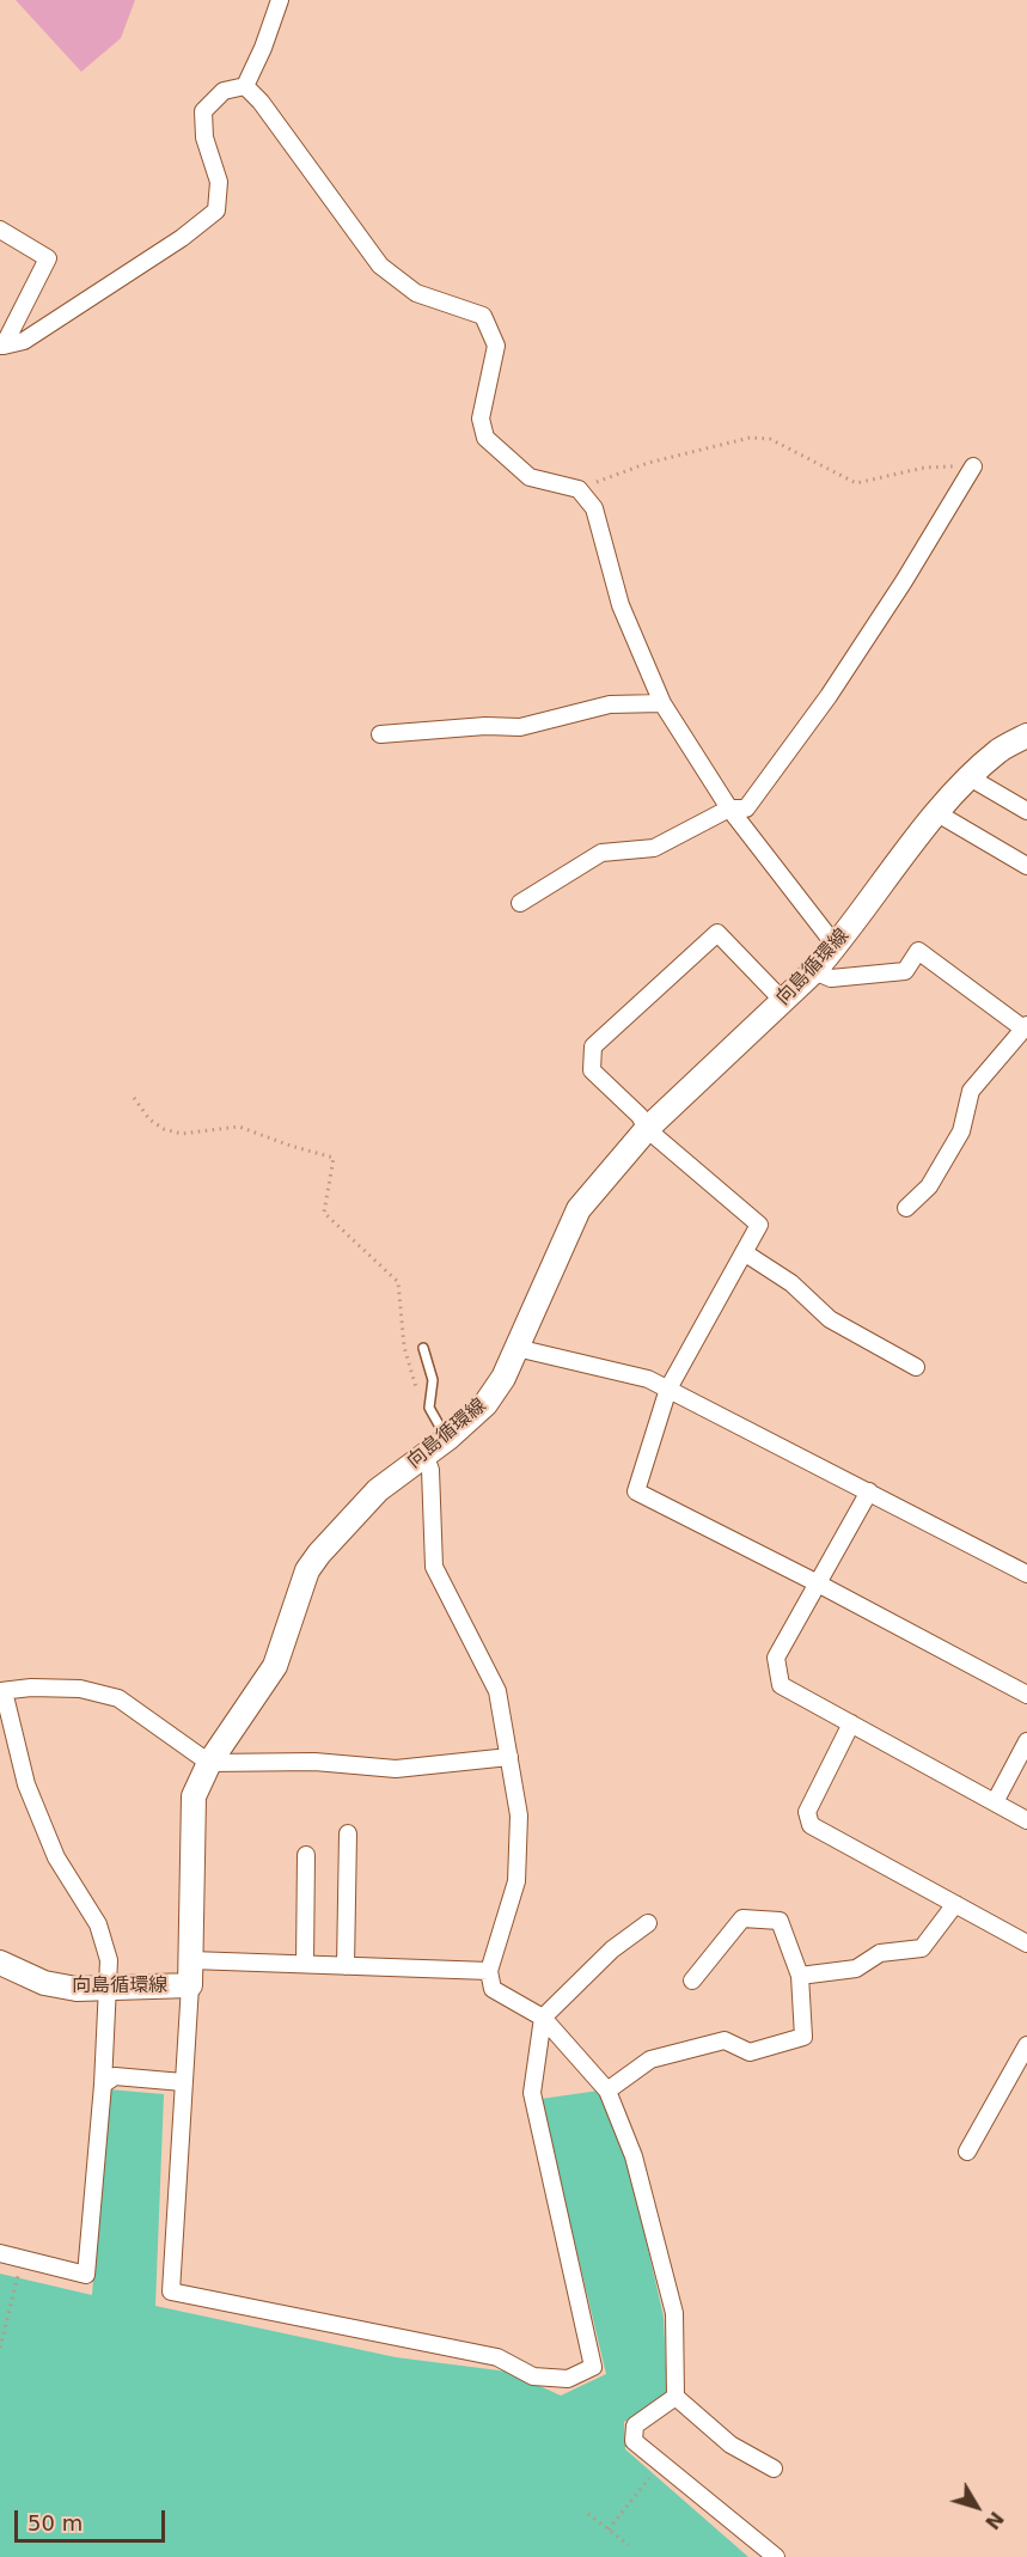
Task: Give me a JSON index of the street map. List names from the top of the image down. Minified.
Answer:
{"streets":{"main road":["向島循環線"]},"scale_bar":"50 m","north":"bottom right"}
